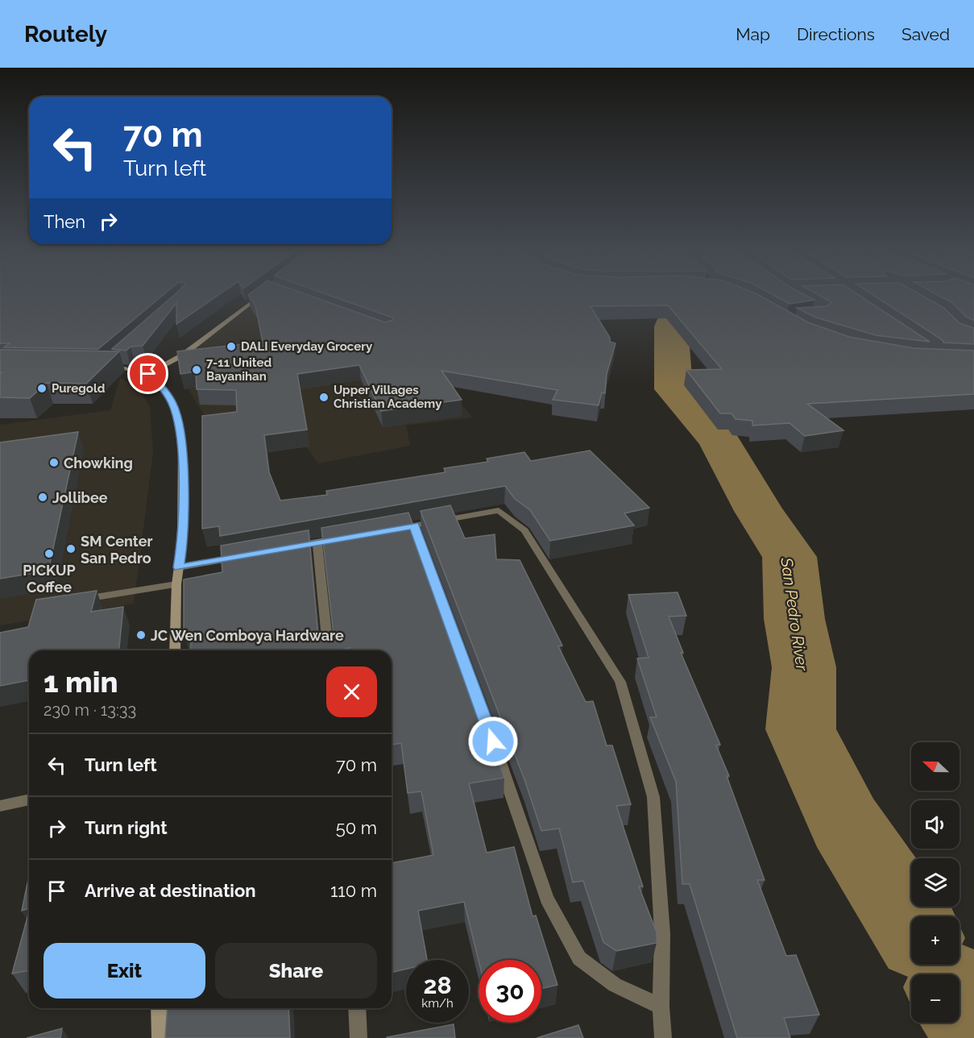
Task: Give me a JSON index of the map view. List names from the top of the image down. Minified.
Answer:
{"water":["San Pedro River"],"places":["DALI Everyday Grocery","7-11 United Bayanihan","Puregold","Upper Villages Christian Academy","Chowking","Jollibee","SM Center San Pedro","PICKUP Coffee","JC Wen Comboya Hardware"],"north":"left","page":{"header":"Routely","nav":["Map","Directions","Saved"],"turn":["70 m","Turn left"],"then":"Then","heading":["1 min","230 m · 13:33"],"list":[{"name":"Turn left","value":"70 m"},{"name":"Turn right","value":"50 m"},{"name":"Arrive at destination","value":"110 m"}],"map_buttons":["+","−"],"buttons":["Exit","Share"],"speed":"28 km/h","limit":"30"}}
